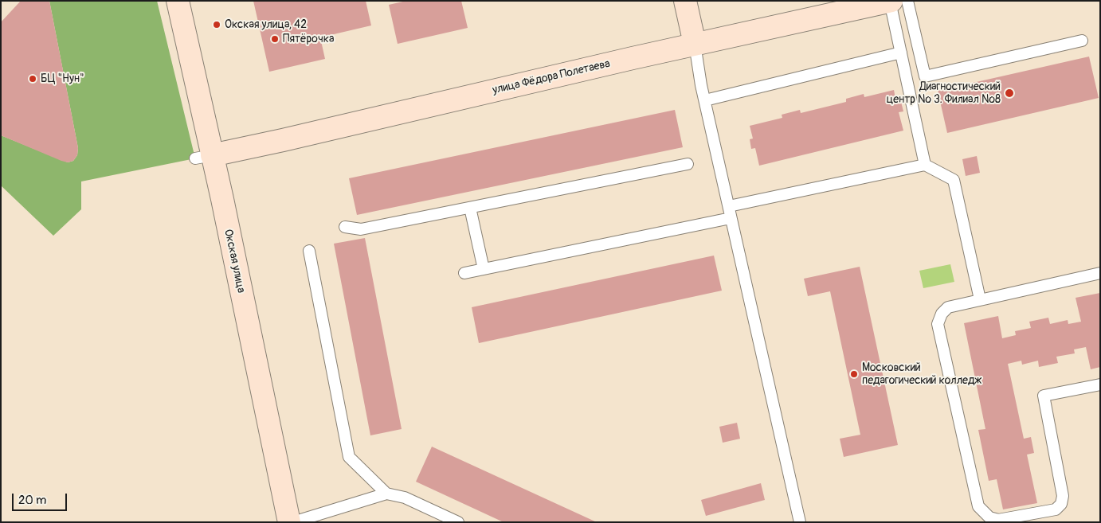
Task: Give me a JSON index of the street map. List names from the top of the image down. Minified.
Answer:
{"streets":{"main road":["улица Фёдора Полетаева","Окская улица"]},"crossings":[["улица Фёдора Полетаева","Окская улица"]],"places":["Окская улица, 42","Пятёрочка","БЦ \"Нун\"","Диагностический центр № 3. Филиал №8","Московский педагогический колледж"],"scale_bar":"20 m"}
